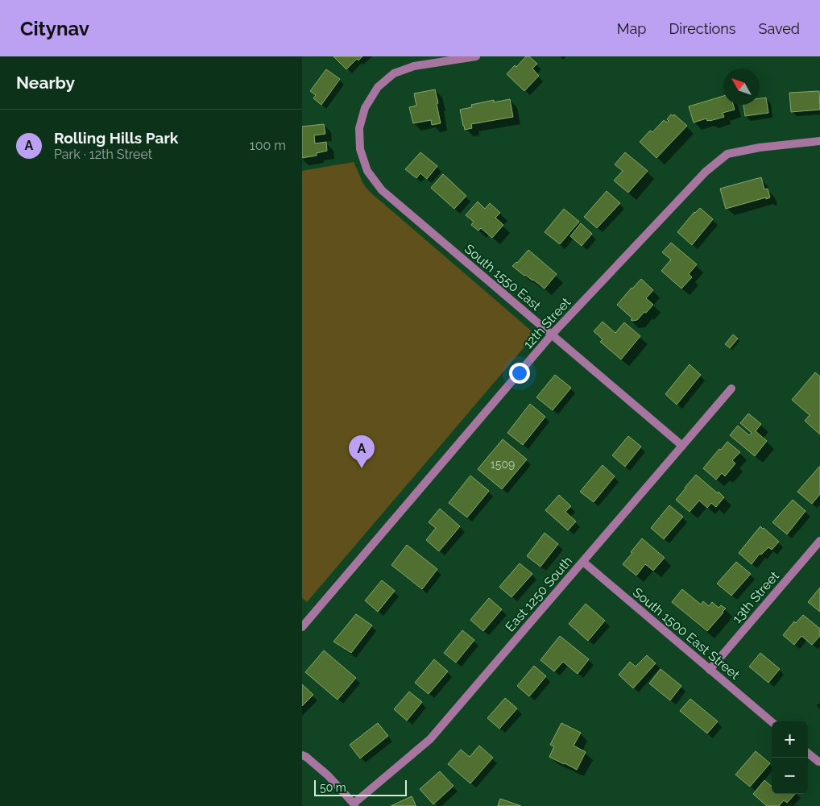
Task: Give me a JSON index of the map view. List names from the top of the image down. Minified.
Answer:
{"streets":{"street":["South 1550 East","12th Street","East 1250 South","13th Street","South 1500 East Street"]},"crossings":[["South 1550 East","12th Street"],["South 1550 East","East 1250 South"],["East 1250 South","South 1500 East Street"],["13th Street","South 1500 East Street"]],"house_numbers":["1509"],"scale_bar":"50 m","north":"top left","page":{"header":"Citynav","nav":["Map","Directions","Saved"],"heading":"Nearby","list":[{"mark":"A","name":"Rolling Hills Park","note":"Park · 12th Street","value":"100 m"}],"pins":"A","map_buttons":["+","−"],"scale":"50 m"}}
